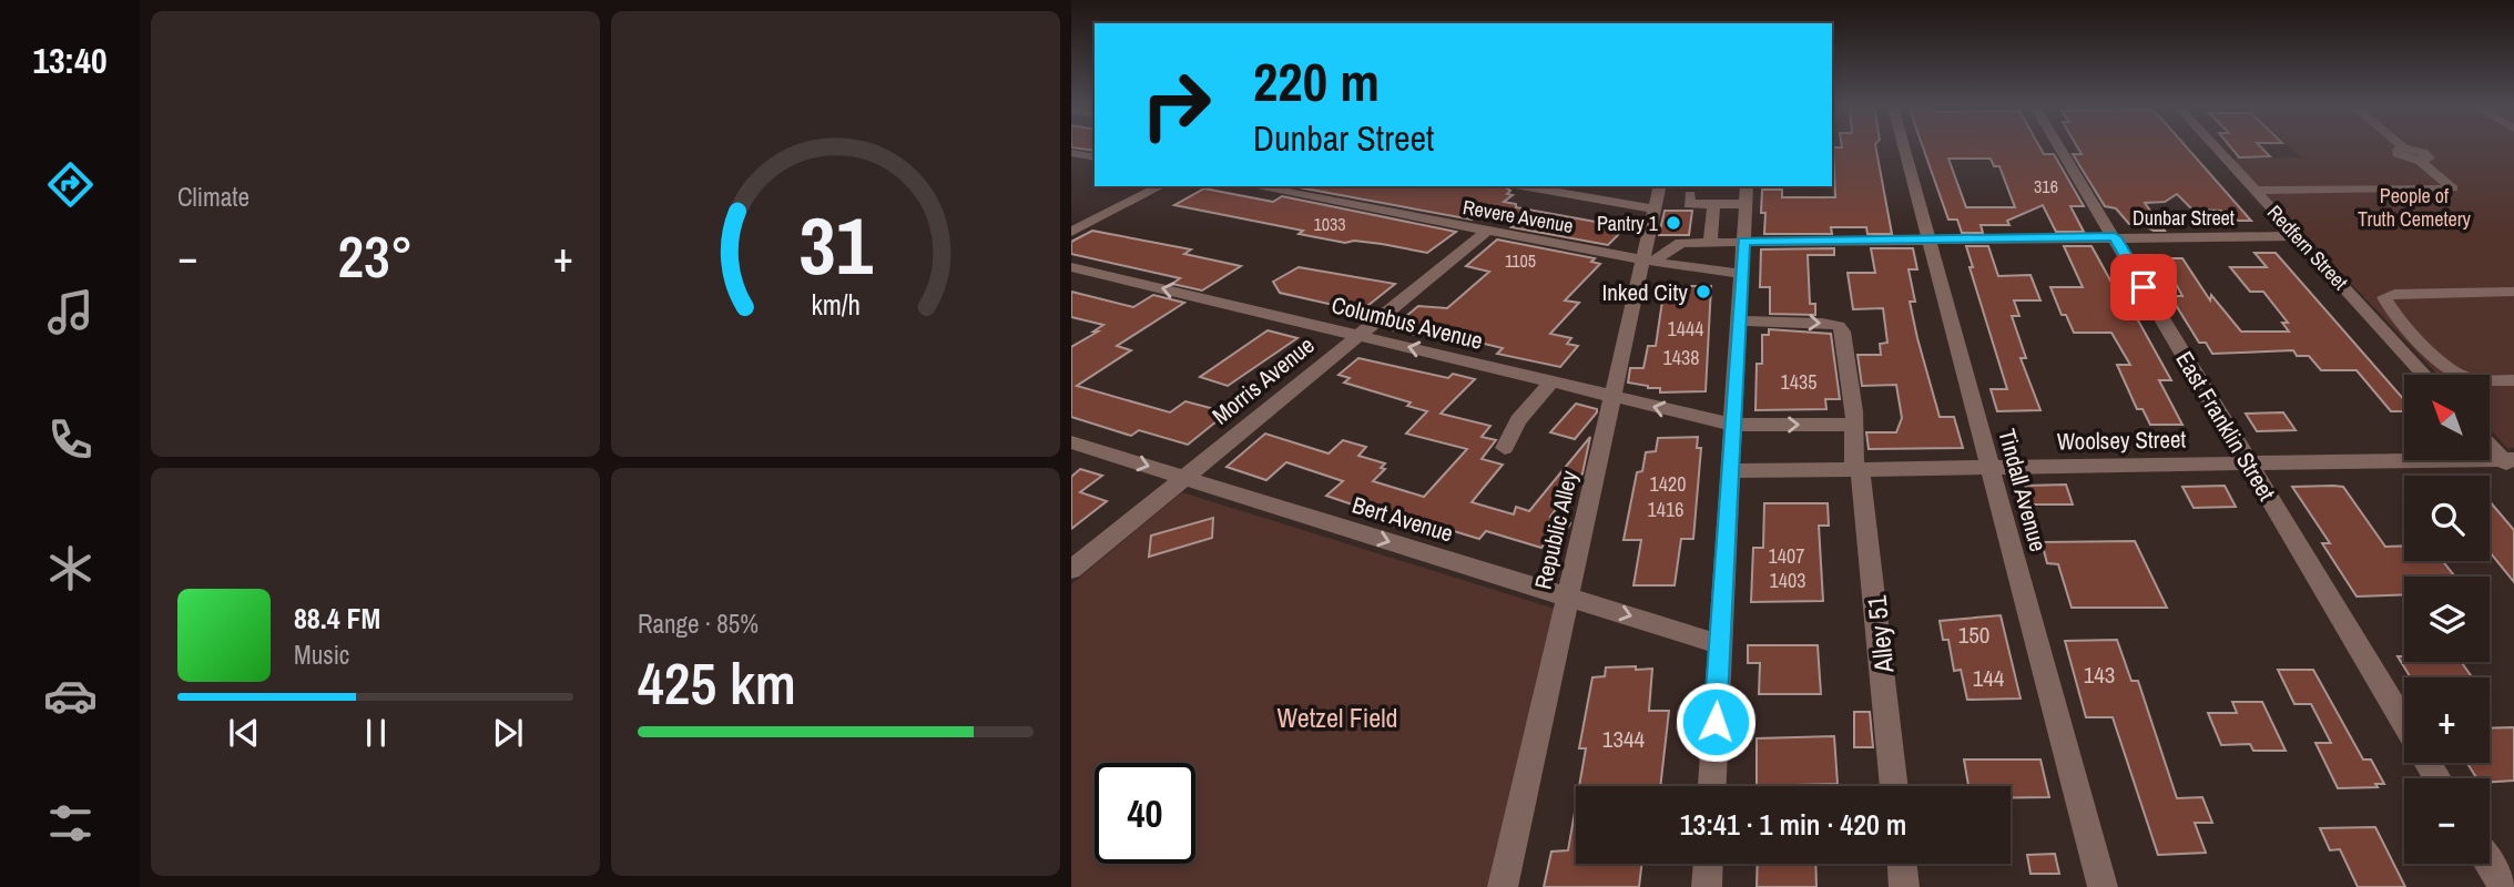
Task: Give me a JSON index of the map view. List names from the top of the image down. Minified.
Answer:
{"streets":{"street":["Revere Avenue","Dunbar Street","Redfern Street","Columbus Avenue","Morris Avenue","East Franklin Street","Woolsey Street","Tindall Avenue","Bert Avenue","Republic Alley","Alley 51"]},"crossings":[["Revere Avenue","Dunbar Street"],["Revere Avenue","Morris Avenue"],["Revere Avenue","Republic Alley"],["Dunbar Street","Redfern Street"],["Dunbar Street","East Franklin Street"],["Dunbar Street","Tindall Avenue"],["Dunbar Street","Republic Alley"],["Columbus Avenue","Morris Avenue"],["Columbus Avenue","Republic Alley"],["Columbus Avenue","Alley 51"],["Morris Avenue","Bert Avenue"],["East Franklin Street","Woolsey Street"],["Woolsey Street","Tindall Avenue"],["Woolsey Street","Alley 51"],["Bert Avenue","Republic Alley"]],"one_way":["Bert Avenue"],"parks":["People of Truth Cemetery","Wetzel Field"],"places":["Pantry 1","Inked City"],"house_numbers":["316","1033","1105","1444","1438","1435","1420","1416","1407","1403","150","143","144","1344"],"north":"top left","page":{"tabs":"13:40","tile":["Climate",["Range · 85%","425 km"]],"turn":["220 m","Dunbar Street"],"heat":["−","23°","+"],"map_buttons":["+","−"],"song":["88.4 FM","Music"],"limit":"40","trip":"13:41 · 1 min · 420 m","gauge":["31","km/h"]}}
